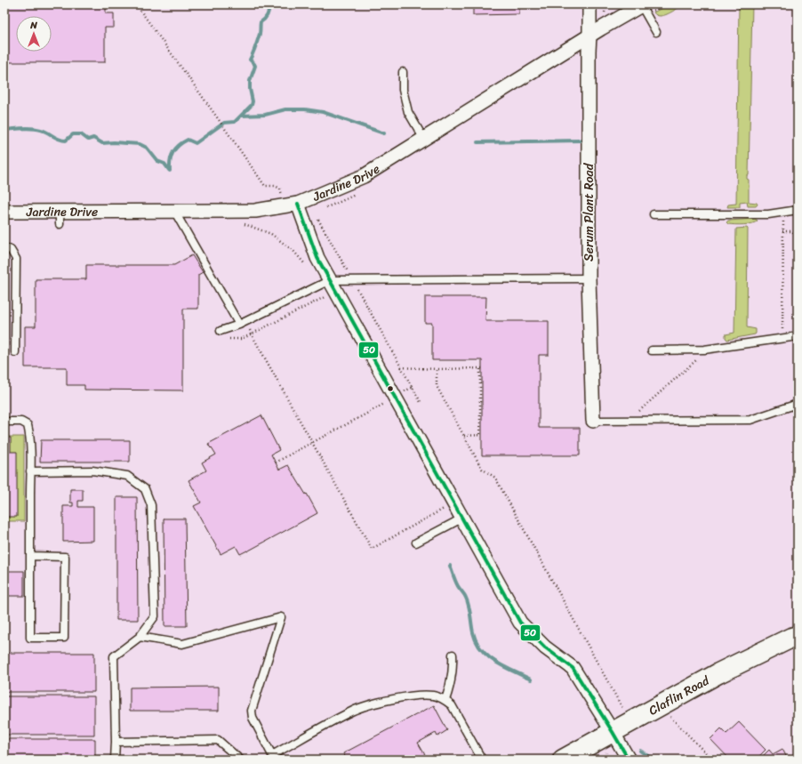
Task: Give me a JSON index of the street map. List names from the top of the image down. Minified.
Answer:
{"streets":{"street":["Jardine Drive","Serum Plant Road","Claflin Road"]},"crossings":[["Jardine Drive","Serum Plant Road"]],"lines":["transit line 50"],"north":"top"}
